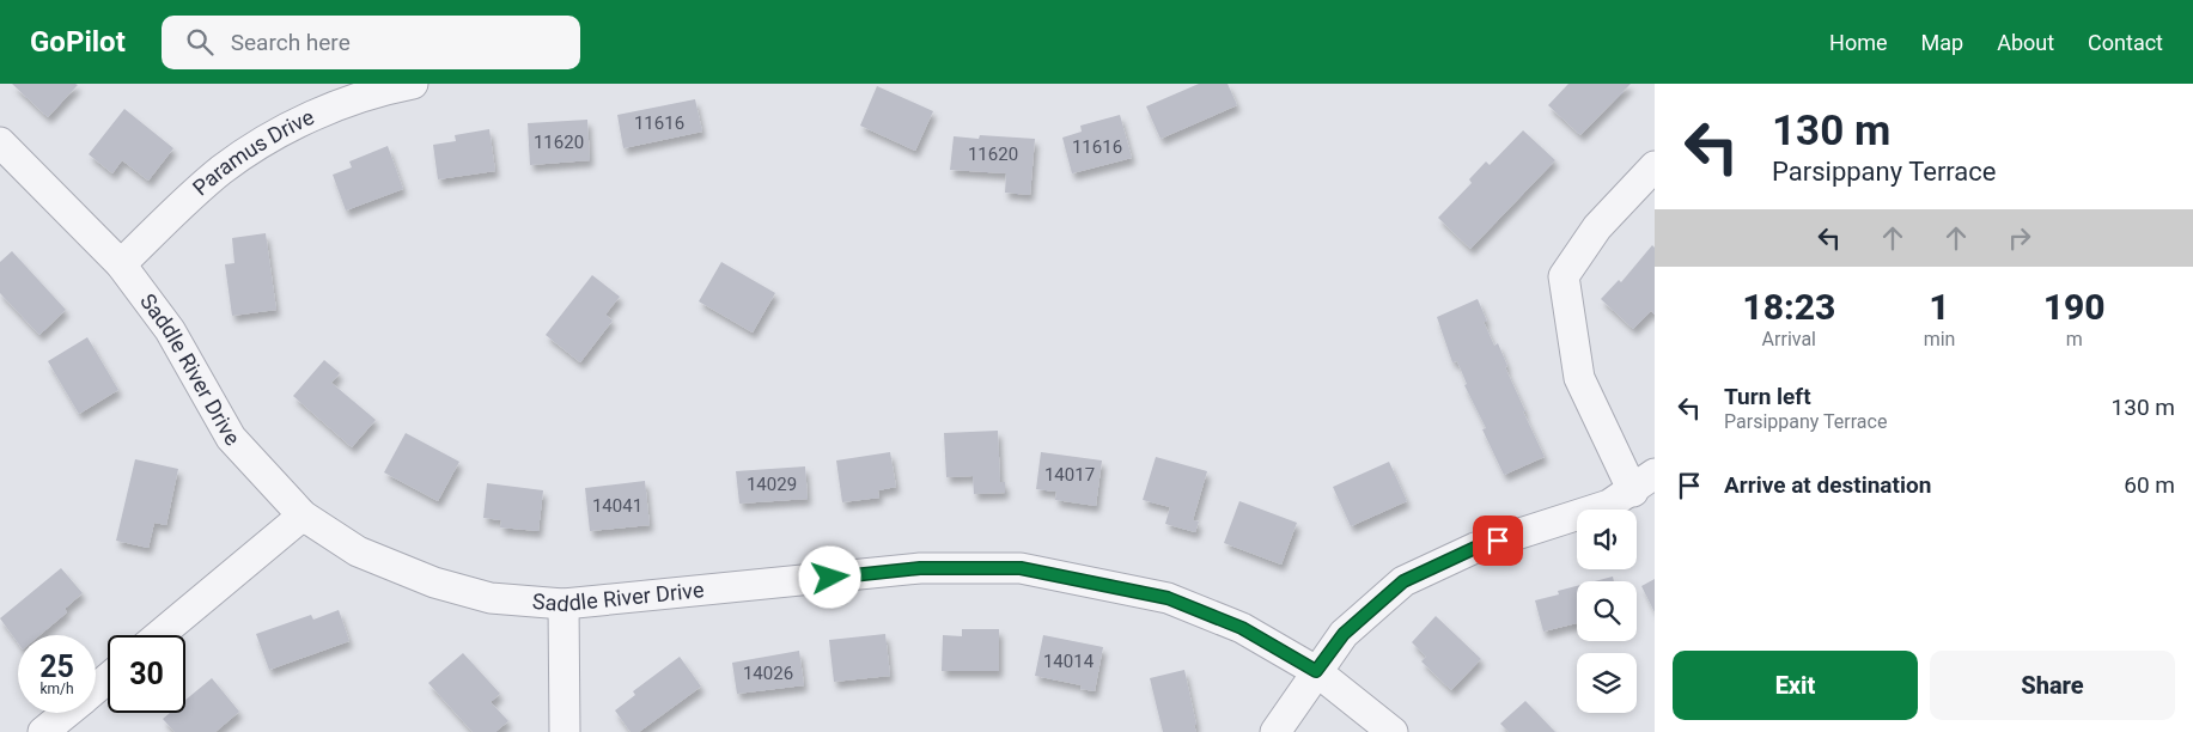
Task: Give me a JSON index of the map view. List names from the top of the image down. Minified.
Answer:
{"streets":{"street":["Paramus Drive","Saddle River Drive"]},"crossings":[["Paramus Drive","Saddle River Drive"]],"house_numbers":["11616","11620","11616","11620","14017","14029","14041","14014","14026"],"page":{"header":"GoPilot","search":"Search here","nav":["Home","Map","About","Contact"],"turn":["130 m","Parsippany Terrace"],"eta":["18:23","Arrival","1","min","190","m"],"list":[{"name":"Turn left","note":"Parsippany Terrace","value":"130 m"},{"name":"Arrive at destination","value":"60 m"}],"speed":"25 km/h","limit":"30","buttons":["Exit","Share"]}}
